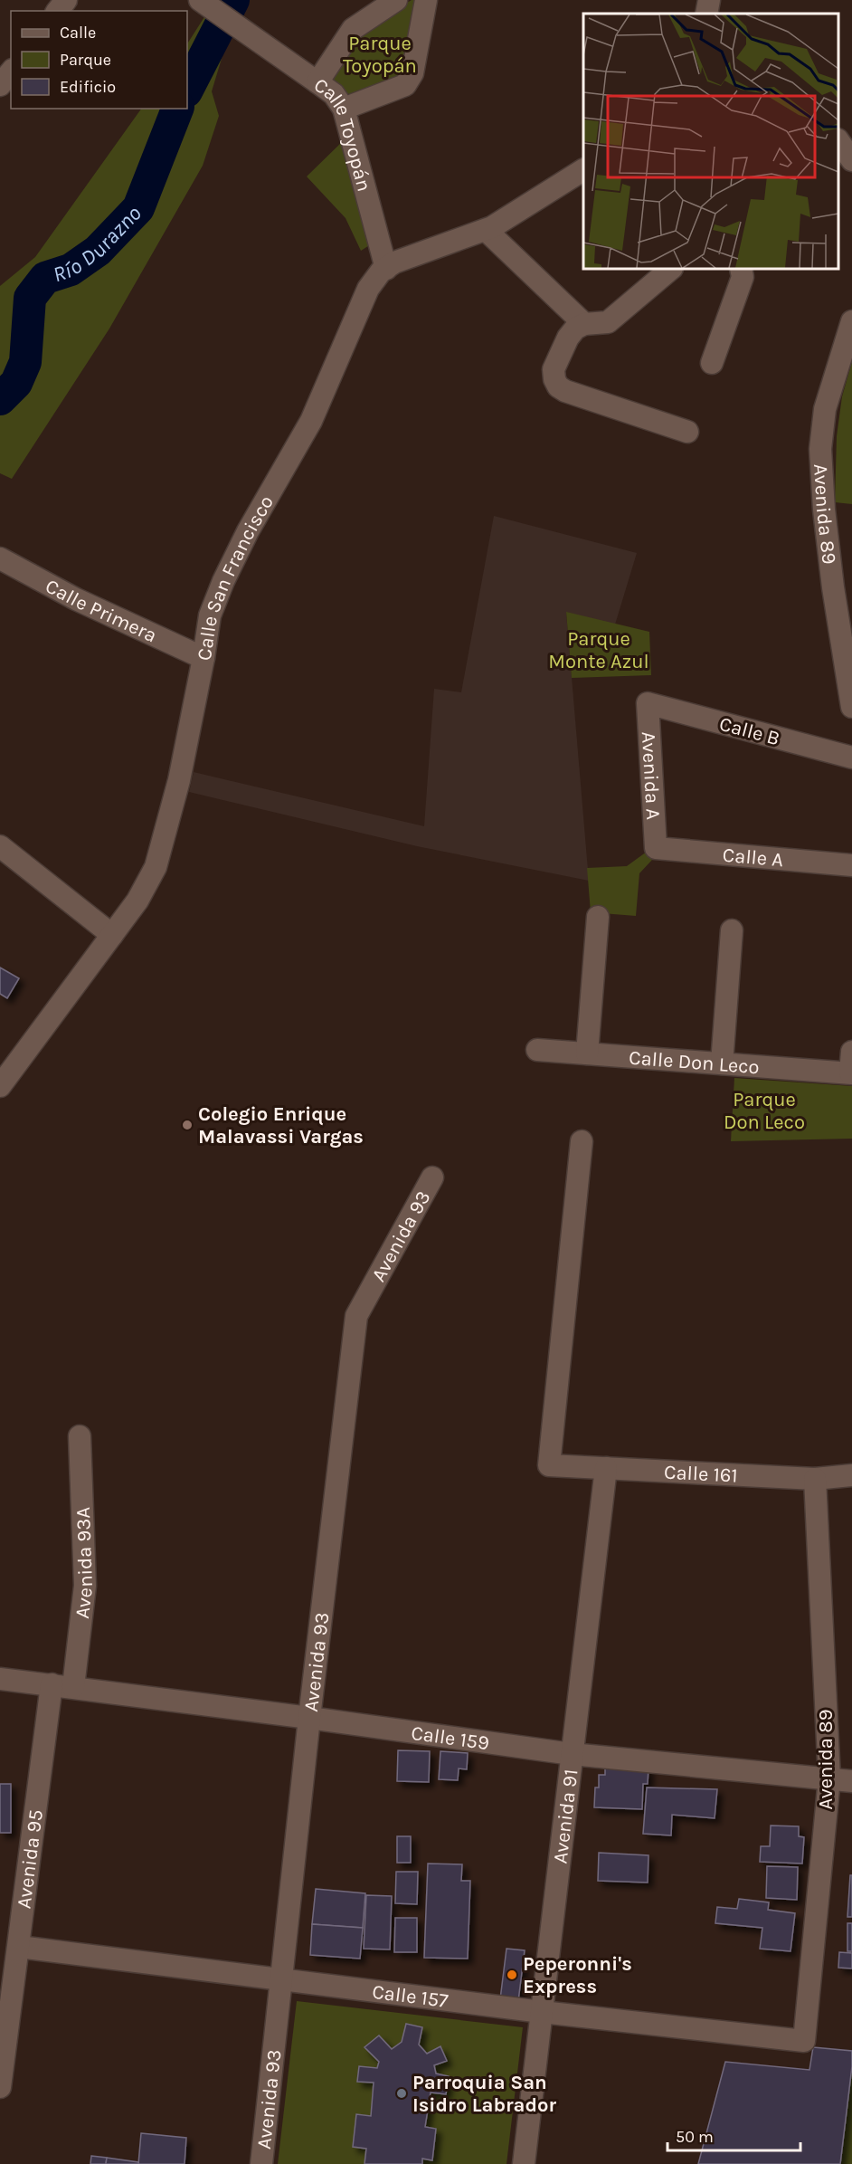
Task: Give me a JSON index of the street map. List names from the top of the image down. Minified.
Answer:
{"streets":{"street":["Calle Toyopán","Avenida 89","Calle San Francisco","Calle Primera","Calle B","Avenida A","Calle A","Calle Don Leco","Avenida 93","Calle 161","Avenida 93A","Calle 159","Avenida 91","Avenida 95","Calle 157"]},"crossings":[["Calle Toyopán","Calle San Francisco"],["Avenida 89","Calle 161"],["Avenida 89","Calle 159"],["Avenida 89","Calle 157"],["Calle San Francisco","Calle Primera"],["Calle B","Avenida A"],["Avenida A","Calle A"],["Avenida 93","Calle 159"],["Avenida 93","Calle 157"],["Calle 161","Avenida 91"],["Avenida 93A","Calle 159"],["Calle 159","Avenida 91"],["Calle 159","Avenida 95"],["Avenida 91","Calle 157"],["Avenida 95","Calle 157"]],"water":["Río Durazno"],"parks":["Parque Toyopán","Parque Monte Azul","Parque Don Leco"],"places":["Colegio Enrique Malavassi Vargas","Peperonni's Express","Parroquia San Isidro Labrador"],"legend":["Calle","Parque","Edificio"],"scale_bar":"50 m"}
